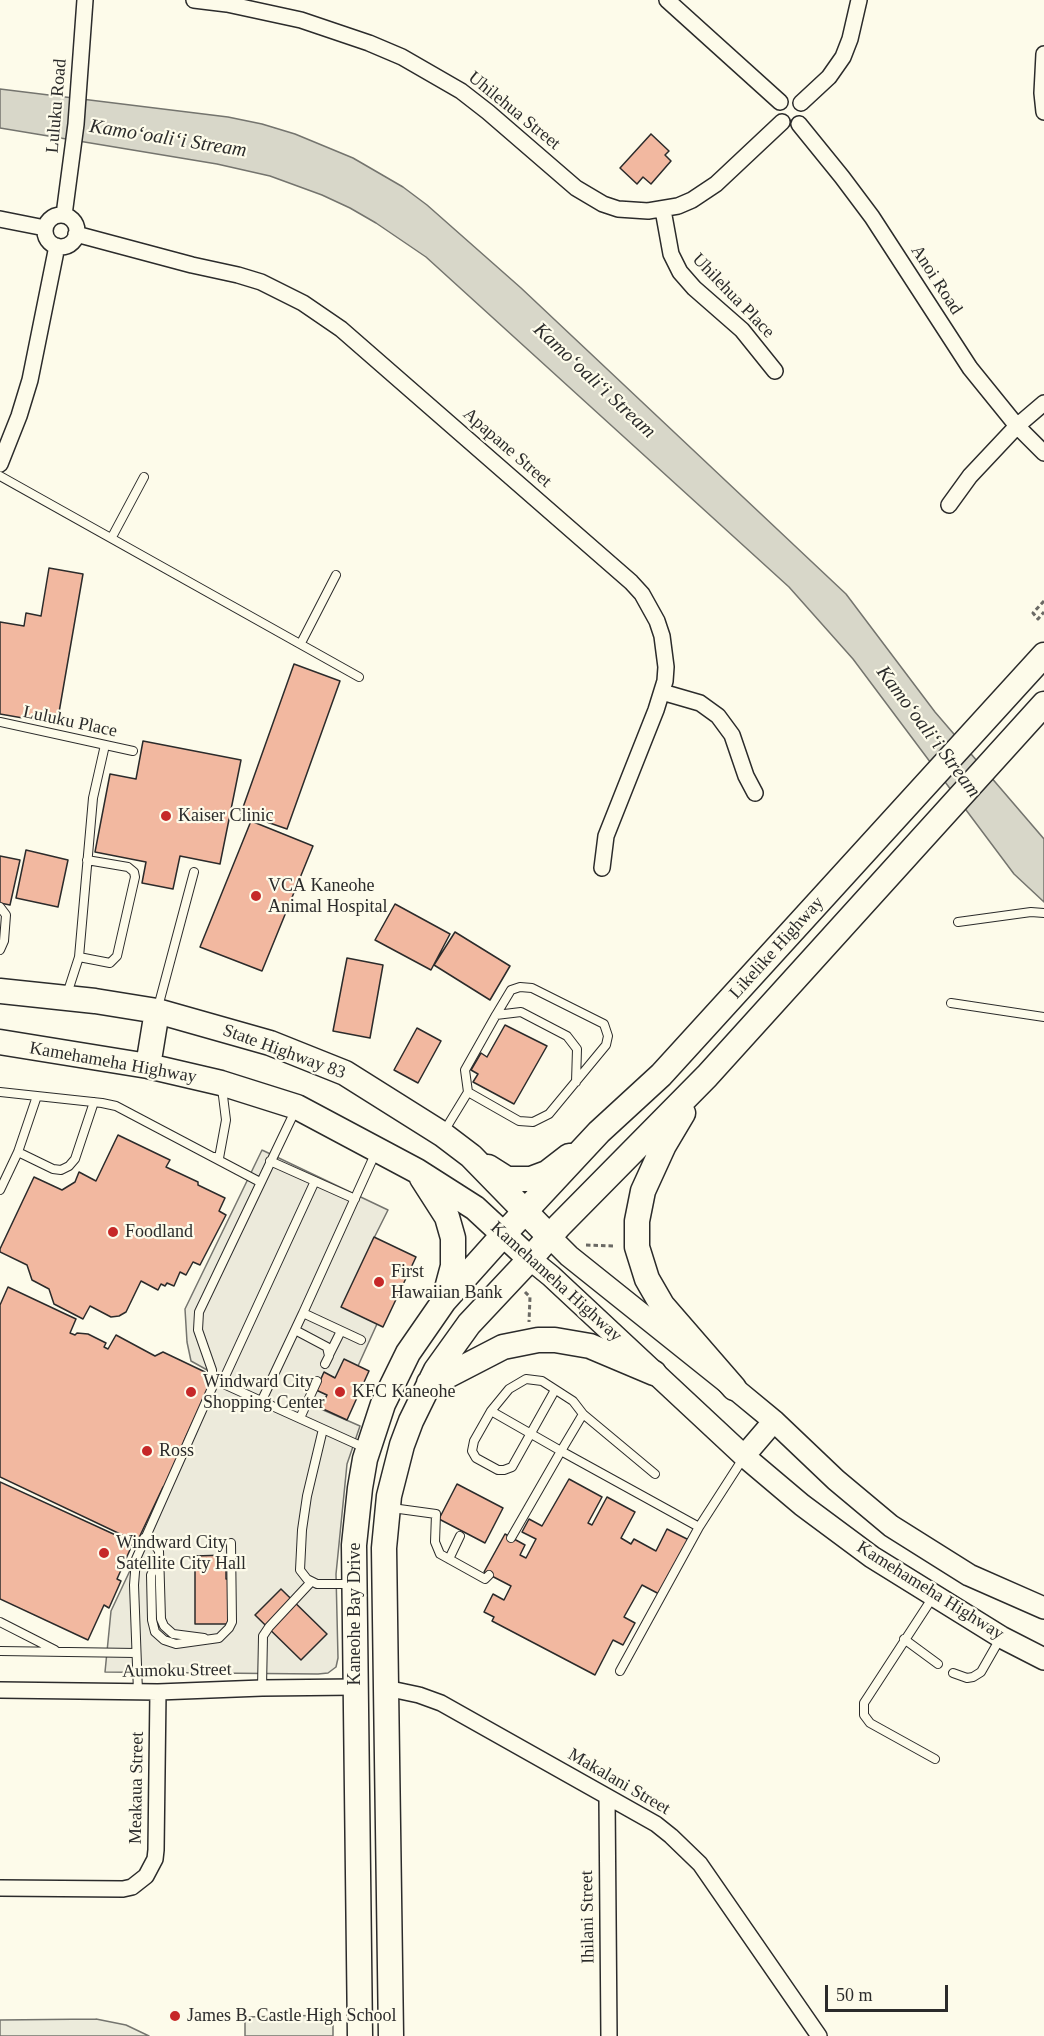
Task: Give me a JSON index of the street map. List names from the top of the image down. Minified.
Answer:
{"streets":{"main road":["Likelike Highway","State Highway 83","Kamehameha Highway","Kaneohe Bay Drive"],"street":["Luluku Road","Uhilehua Street","Anoi Road","Uhilehua Place","Apapane Street","Aumoku Street","Makalani Street","Meakaua Street","Ihilani Street"],"lane":["Luluku Place"]},"crossings":[["Luluku Road","Apapane Street"],["Uhilehua Street","Anoi Road"],["Uhilehua Street","Uhilehua Place"],["Likelike Highway","State Highway 83"],["Likelike Highway","Kamehameha Highway"],["Likelike Highway","Kaneohe Bay Drive"],["State Highway 83","Kamehameha Highway"],["Kamehameha Highway","Kaneohe Bay Drive"],["Kaneohe Bay Drive","Aumoku Street"],["Kaneohe Bay Drive","Makalani Street"],["Aumoku Street","Meakaua Street"],["Makalani Street","Ihilani Street"]],"water":["Kamoʻoaliʻi Stream"],"places":["Kaiser Clinic","VCA Kaneohe Animal Hospital","Foodland","First Hawaiian Bank","Windward City Shopping Center","KFC Kaneohe","Ross","Windward City Satellite City Hall","James B. Castle High School"],"scale_bar":"50 m"}
